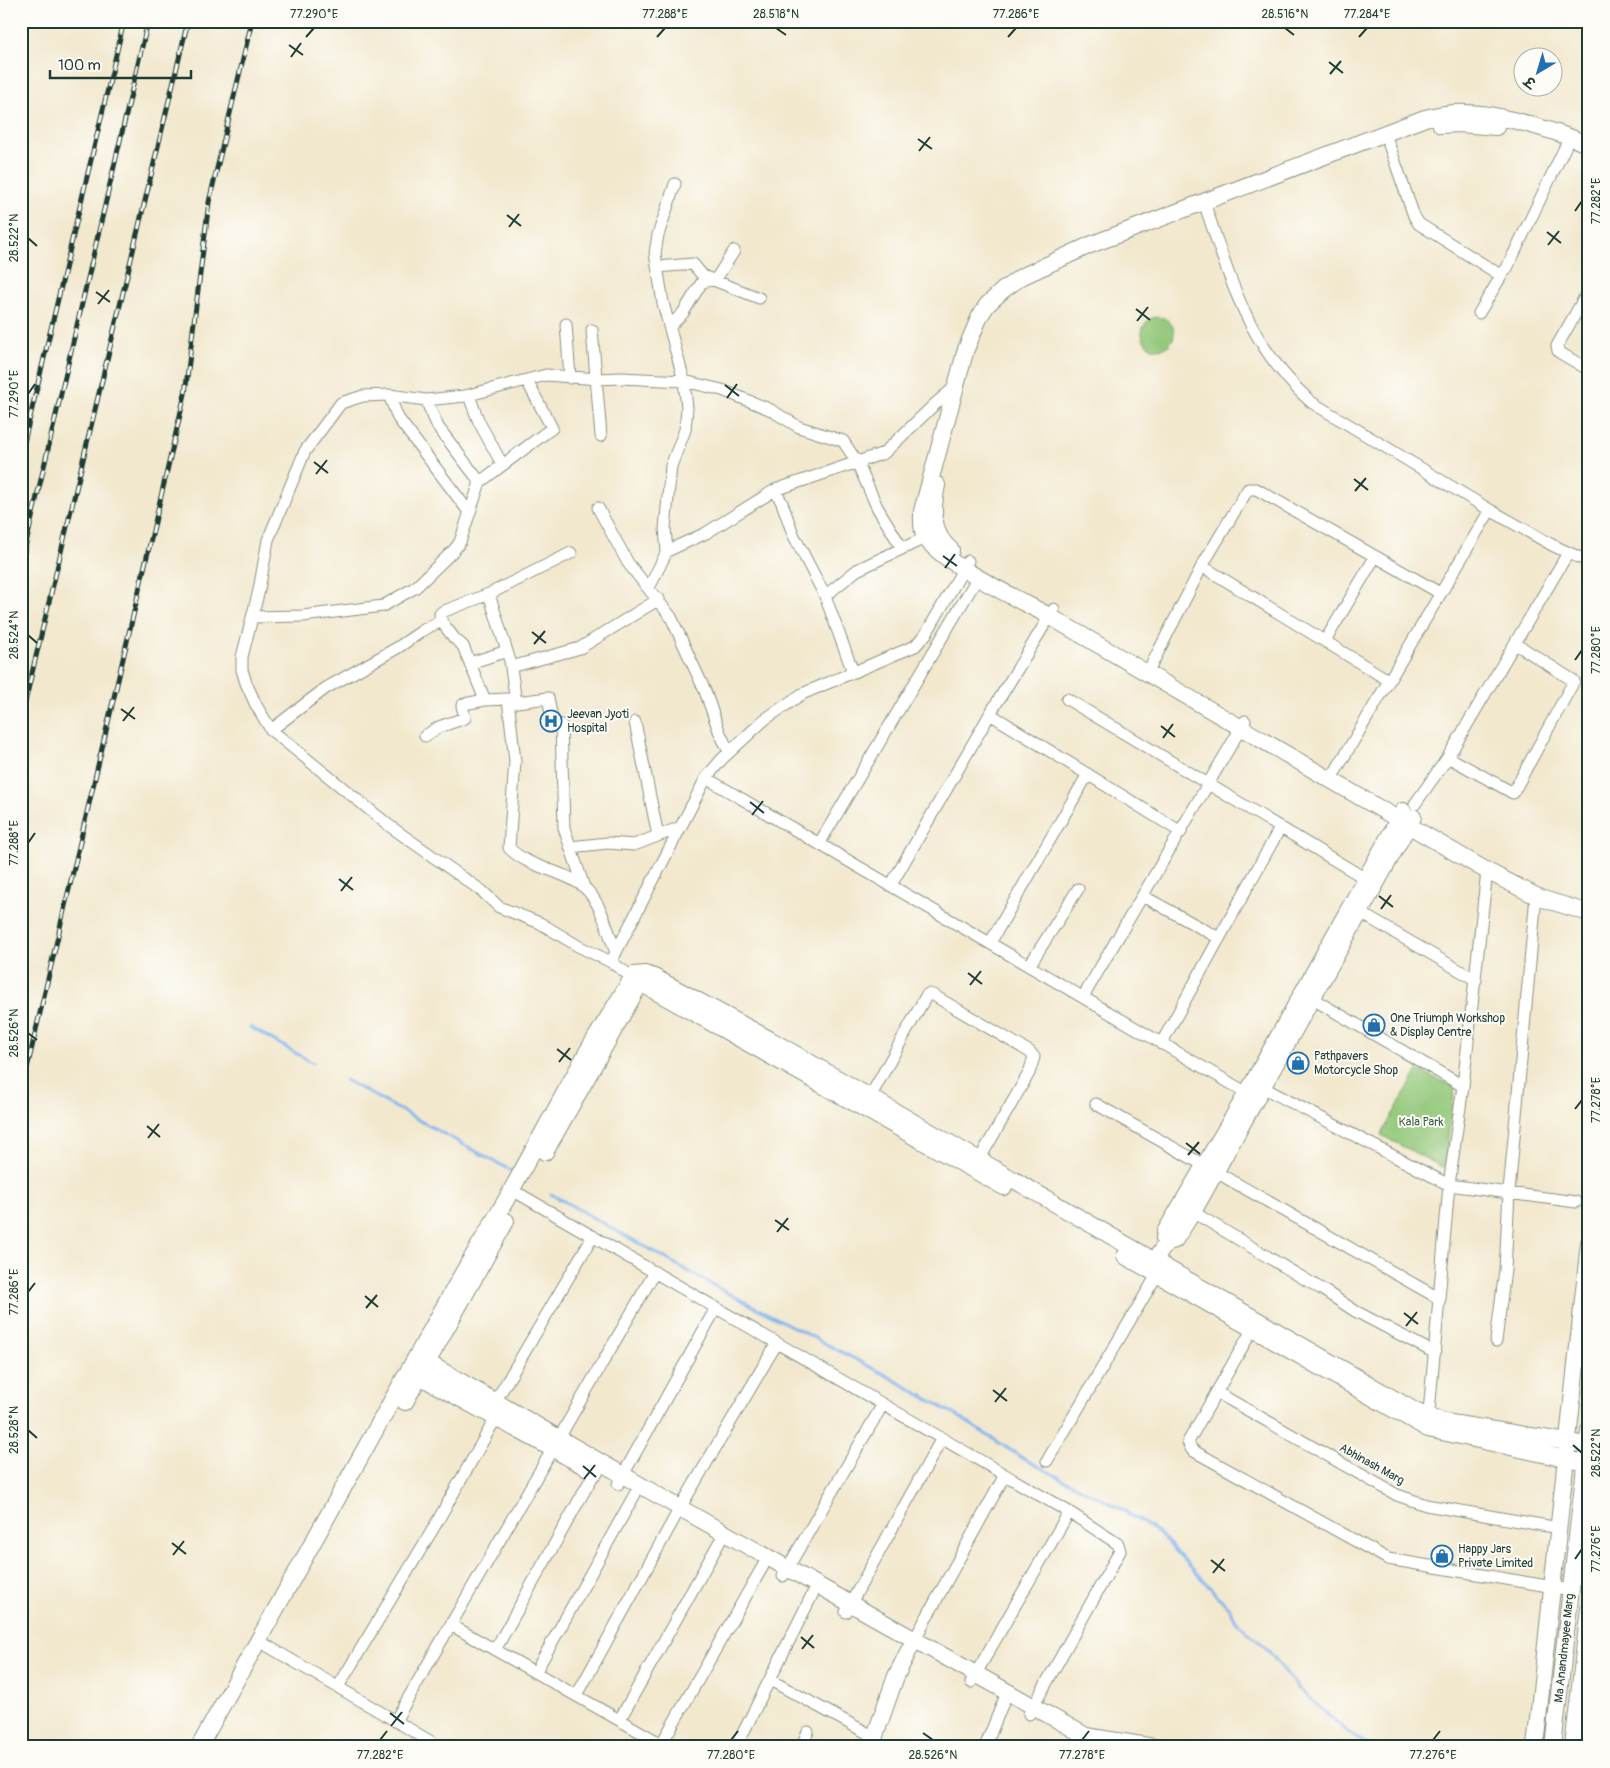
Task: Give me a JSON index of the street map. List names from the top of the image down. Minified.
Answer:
{"streets":{"street":["Abhinash Marg","Ma Anandmayee Marg"]},"parks":["Kala Park"],"places":{"hospital":["Jeevan Jyoti Hospital"],"shop":["One Triumph Workshop & Display Centre","Pathpavers Motorcycle Shop","Happy Jars Private Limited"]},"scale_bar":"100 m","north":"bottom left","coordinates":["77.290°E","77.288°E","28.518°N","77.286°E","28.516°N","77.284°E","77.282°E","28.522°N","28.524°N","77.280°E","28.526°N","77.278°E","28.528°N","77.276°E"]}
